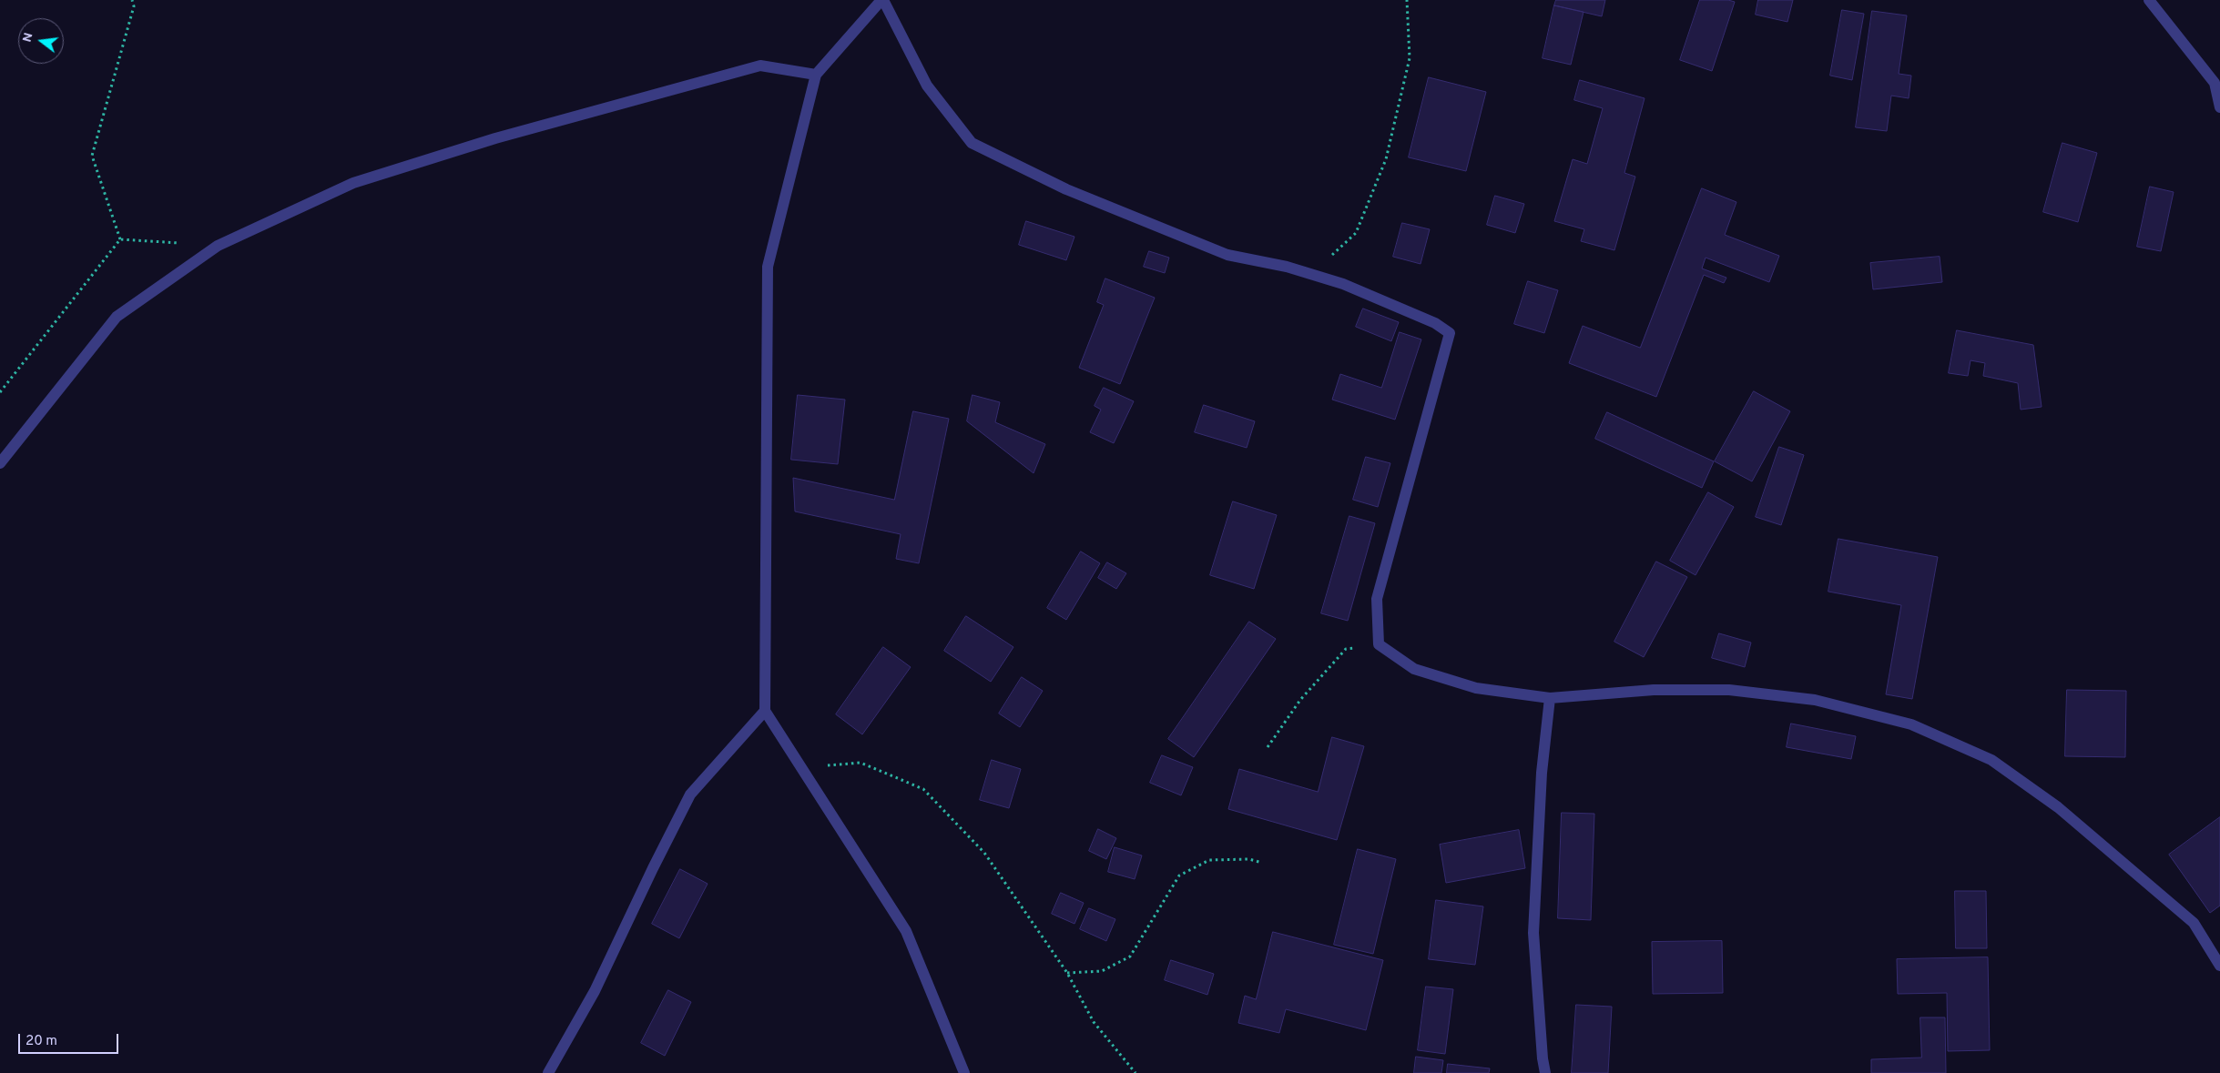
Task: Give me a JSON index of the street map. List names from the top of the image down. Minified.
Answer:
{"scale_bar":"20 m","north":"left"}
